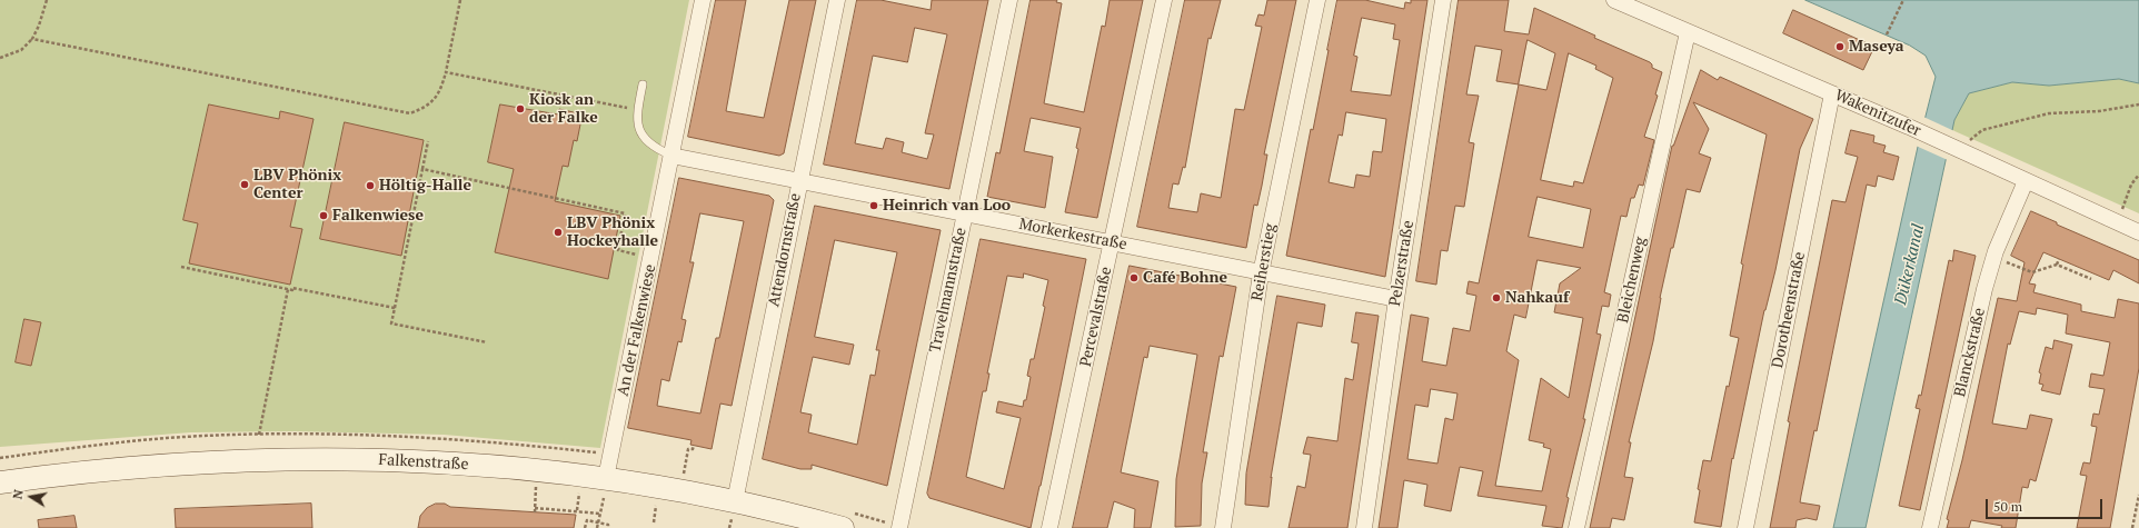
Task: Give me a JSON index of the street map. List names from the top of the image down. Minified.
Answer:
{"streets":{"main road":["Falkenstraße"],"street":["Wakenitzufer","Morkerkestraße","Attendornstraße","Reiherstieg","Pelzerstraße","Bleichenweg","Travelmannstraße","Dorotheenstraße","Percevalstraße","An der Falkenwiese","Blanckstraße"]},"crossings":[["Wakenitzufer","Bleichenweg"],["Wakenitzufer","Dorotheenstraße"],["Wakenitzufer","Blanckstraße"],["Morkerkestraße","Attendornstraße"],["Morkerkestraße","Reiherstieg"],["Morkerkestraße","Pelzerstraße"],["Morkerkestraße","Travelmannstraße"],["Morkerkestraße","Percevalstraße"],["Morkerkestraße","An der Falkenwiese"],["Attendornstraße","Falkenstraße"],["An der Falkenwiese","Falkenstraße"]],"water":["Dükerkanal"],"places":["Maseya","Kiosk an der Falke","LBV Phönix Center","Höltig-Halle","Heinrich van Loo","Falkenwiese","LBV Phönix Hockeyhalle","Café Bohne","Nahkauf"],"scale_bar":"50 m","north":"left"}
